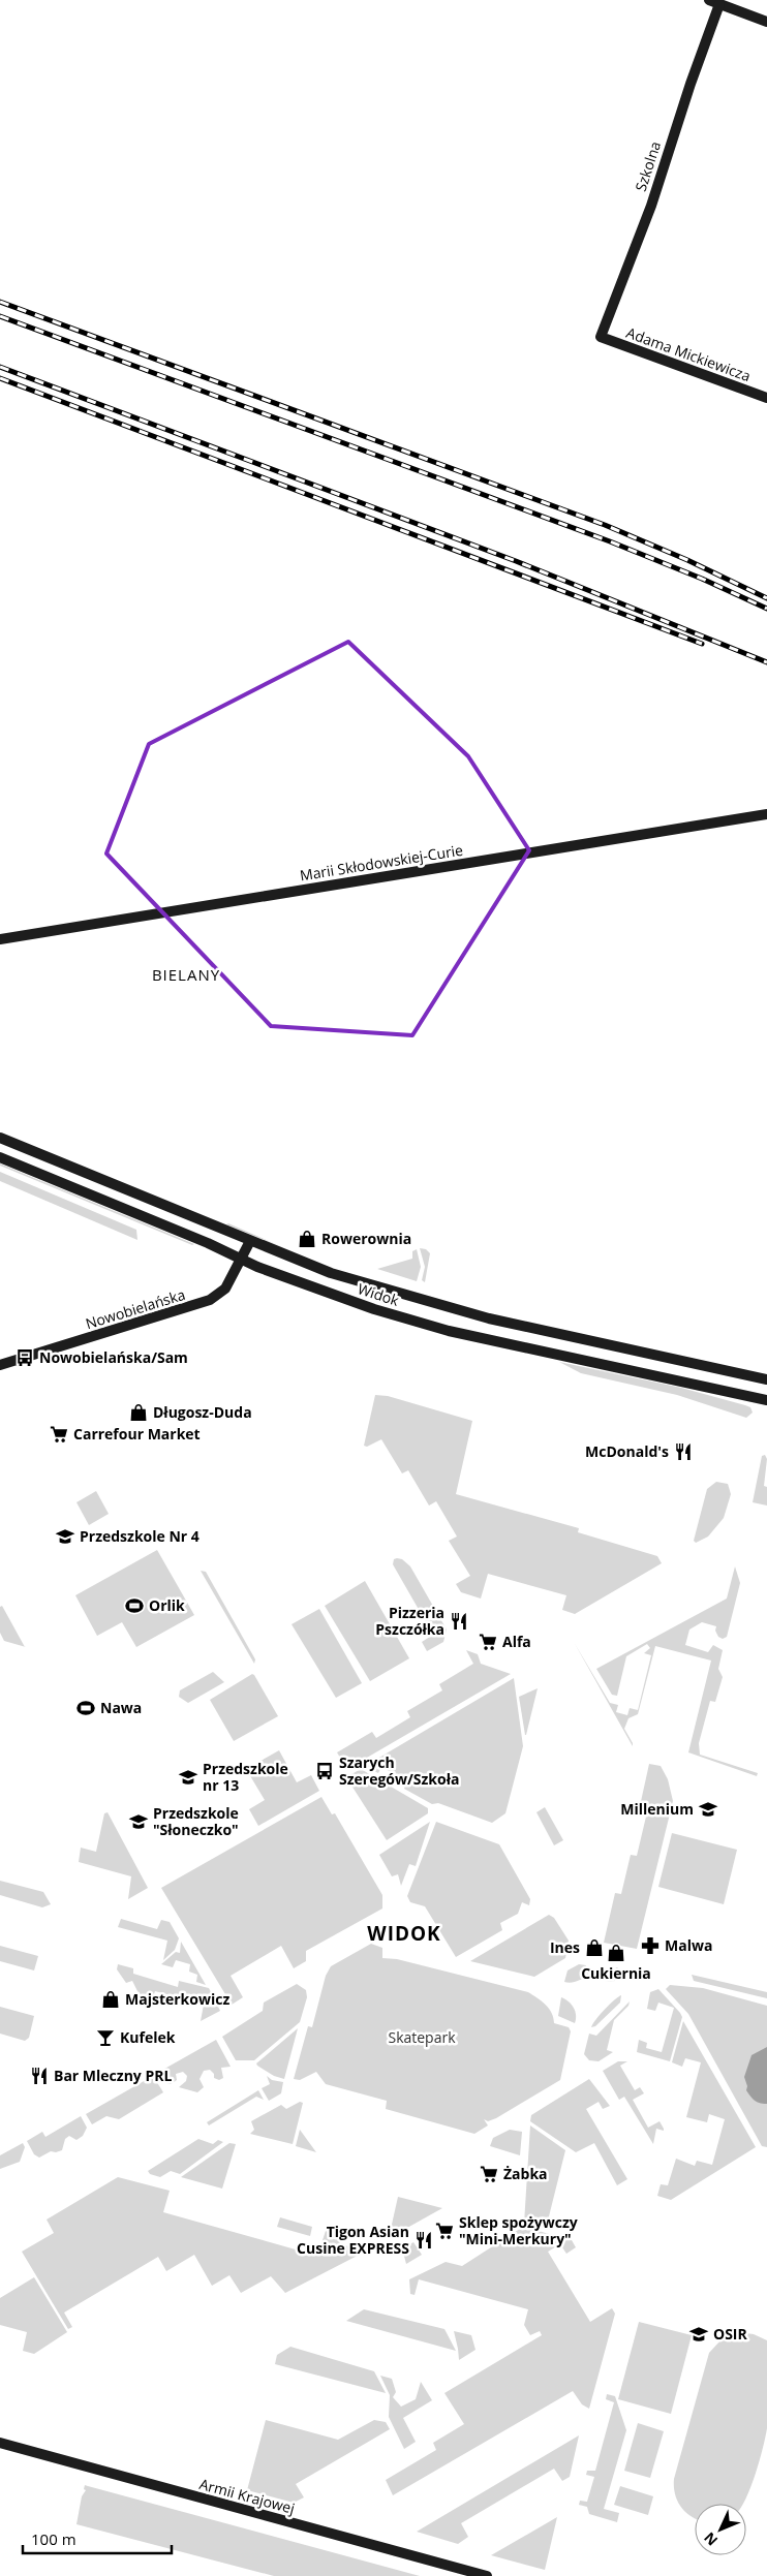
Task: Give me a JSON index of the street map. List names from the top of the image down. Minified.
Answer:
{"streets":{"street":["Szkolna","Adama Mickiewicza","Marii Skłodowskiej-Curie","Widok","Nowobielańska","Armii Krajowej"]},"crossings":[["Szkolna","Adama Mickiewicza"],["Widok","Nowobielańska"]],"districts":["BIELANY","WIDOK"],"parks":["Skatepark"],"places":{"shop":["Rowerownia","Długosz-Duda","Ines","Cukiernia","Majsterkowicz"],"bus stop":["Nowobielańska/Sam","Szarych Szeregów/Szkoła"],"supermarket":["Carrefour Market","Alfa","Żabka","Sklep spożywczy \"Mini-Merkury\""],"restaurant":["McDonald's","Pizzeria Pszczółka","Bar Mleczny PRL","Tigon Asian Cusine EXPRESS"],"school or university":["Przedszkole Nr 4","Przedszkole nr 13","Millenium","Przedszkole \"Słoneczko\"","OSIR"],"sports":["Orlik","Nawa"],"pharmacy":["Malwa"],"bar":["Kufelek"]},"scale_bar":"100 m","north":"bottom left"}
